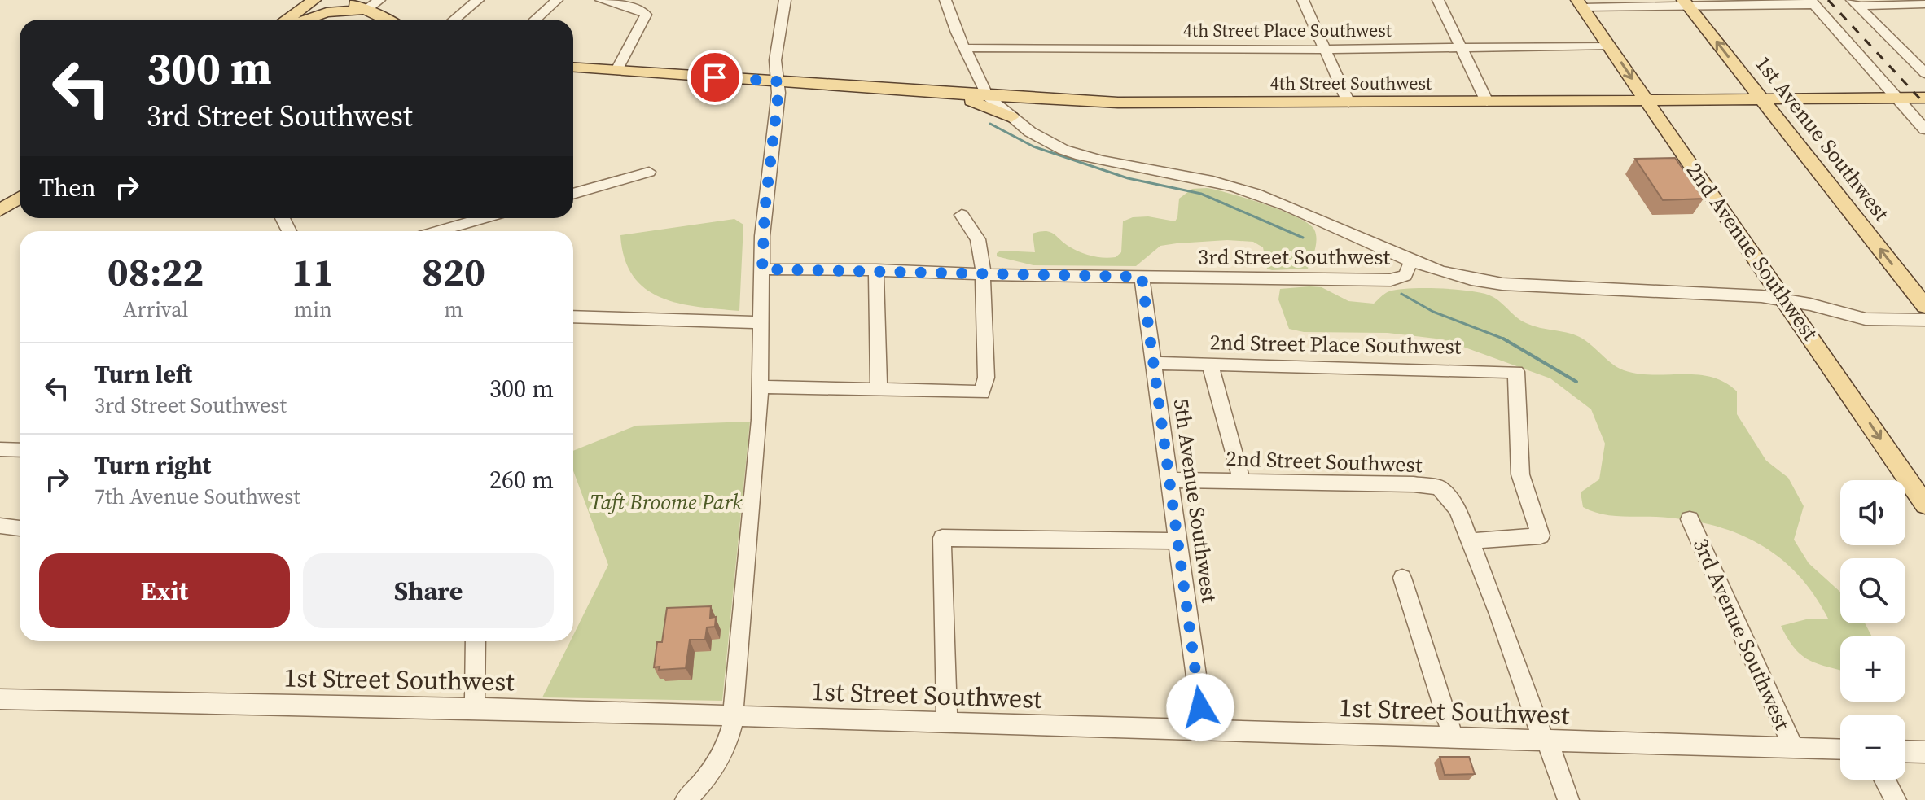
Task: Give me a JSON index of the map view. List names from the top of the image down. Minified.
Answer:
{"streets":{"main road":["4th Street Southwest","1st Avenue Southwest","2nd Avenue Southwest"],"street":["4th Street Place Southwest","3rd Street Southwest","2nd Street Place Southwest","2nd Street Southwest","5th Avenue Southwest","3rd Avenue Southwest","1st Street Southwest"]},"crossings":[["4th Street Place Southwest","2nd Avenue Southwest"],["4th Street Southwest","1st Avenue Southwest"],["4th Street Southwest","2nd Avenue Southwest"],["2nd Avenue Southwest","3rd Street Southwest"],["3rd Street Southwest","5th Avenue Southwest"],["2nd Street Place Southwest","2nd Street Southwest"],["2nd Street Place Southwest","5th Avenue Southwest"],["2nd Street Southwest","5th Avenue Southwest"],["5th Avenue Southwest","1st Street Southwest"],["3rd Avenue Southwest","1st Street Southwest"]],"one_way":["1st Avenue Southwest","2nd Avenue Southwest"],"parks":["Taft Broome Park"],"page":{"turn":["300 m","3rd Street Southwest"],"then":"Then","eta":["08:22","Arrival","11","min","820","m"],"list":[{"name":"Turn left","note":"3rd Street Southwest","value":"300 m"},{"name":"Turn right","note":"7th Avenue Southwest","value":"260 m"}],"map_buttons":["+","−"],"buttons":["Exit","Share"]}}
